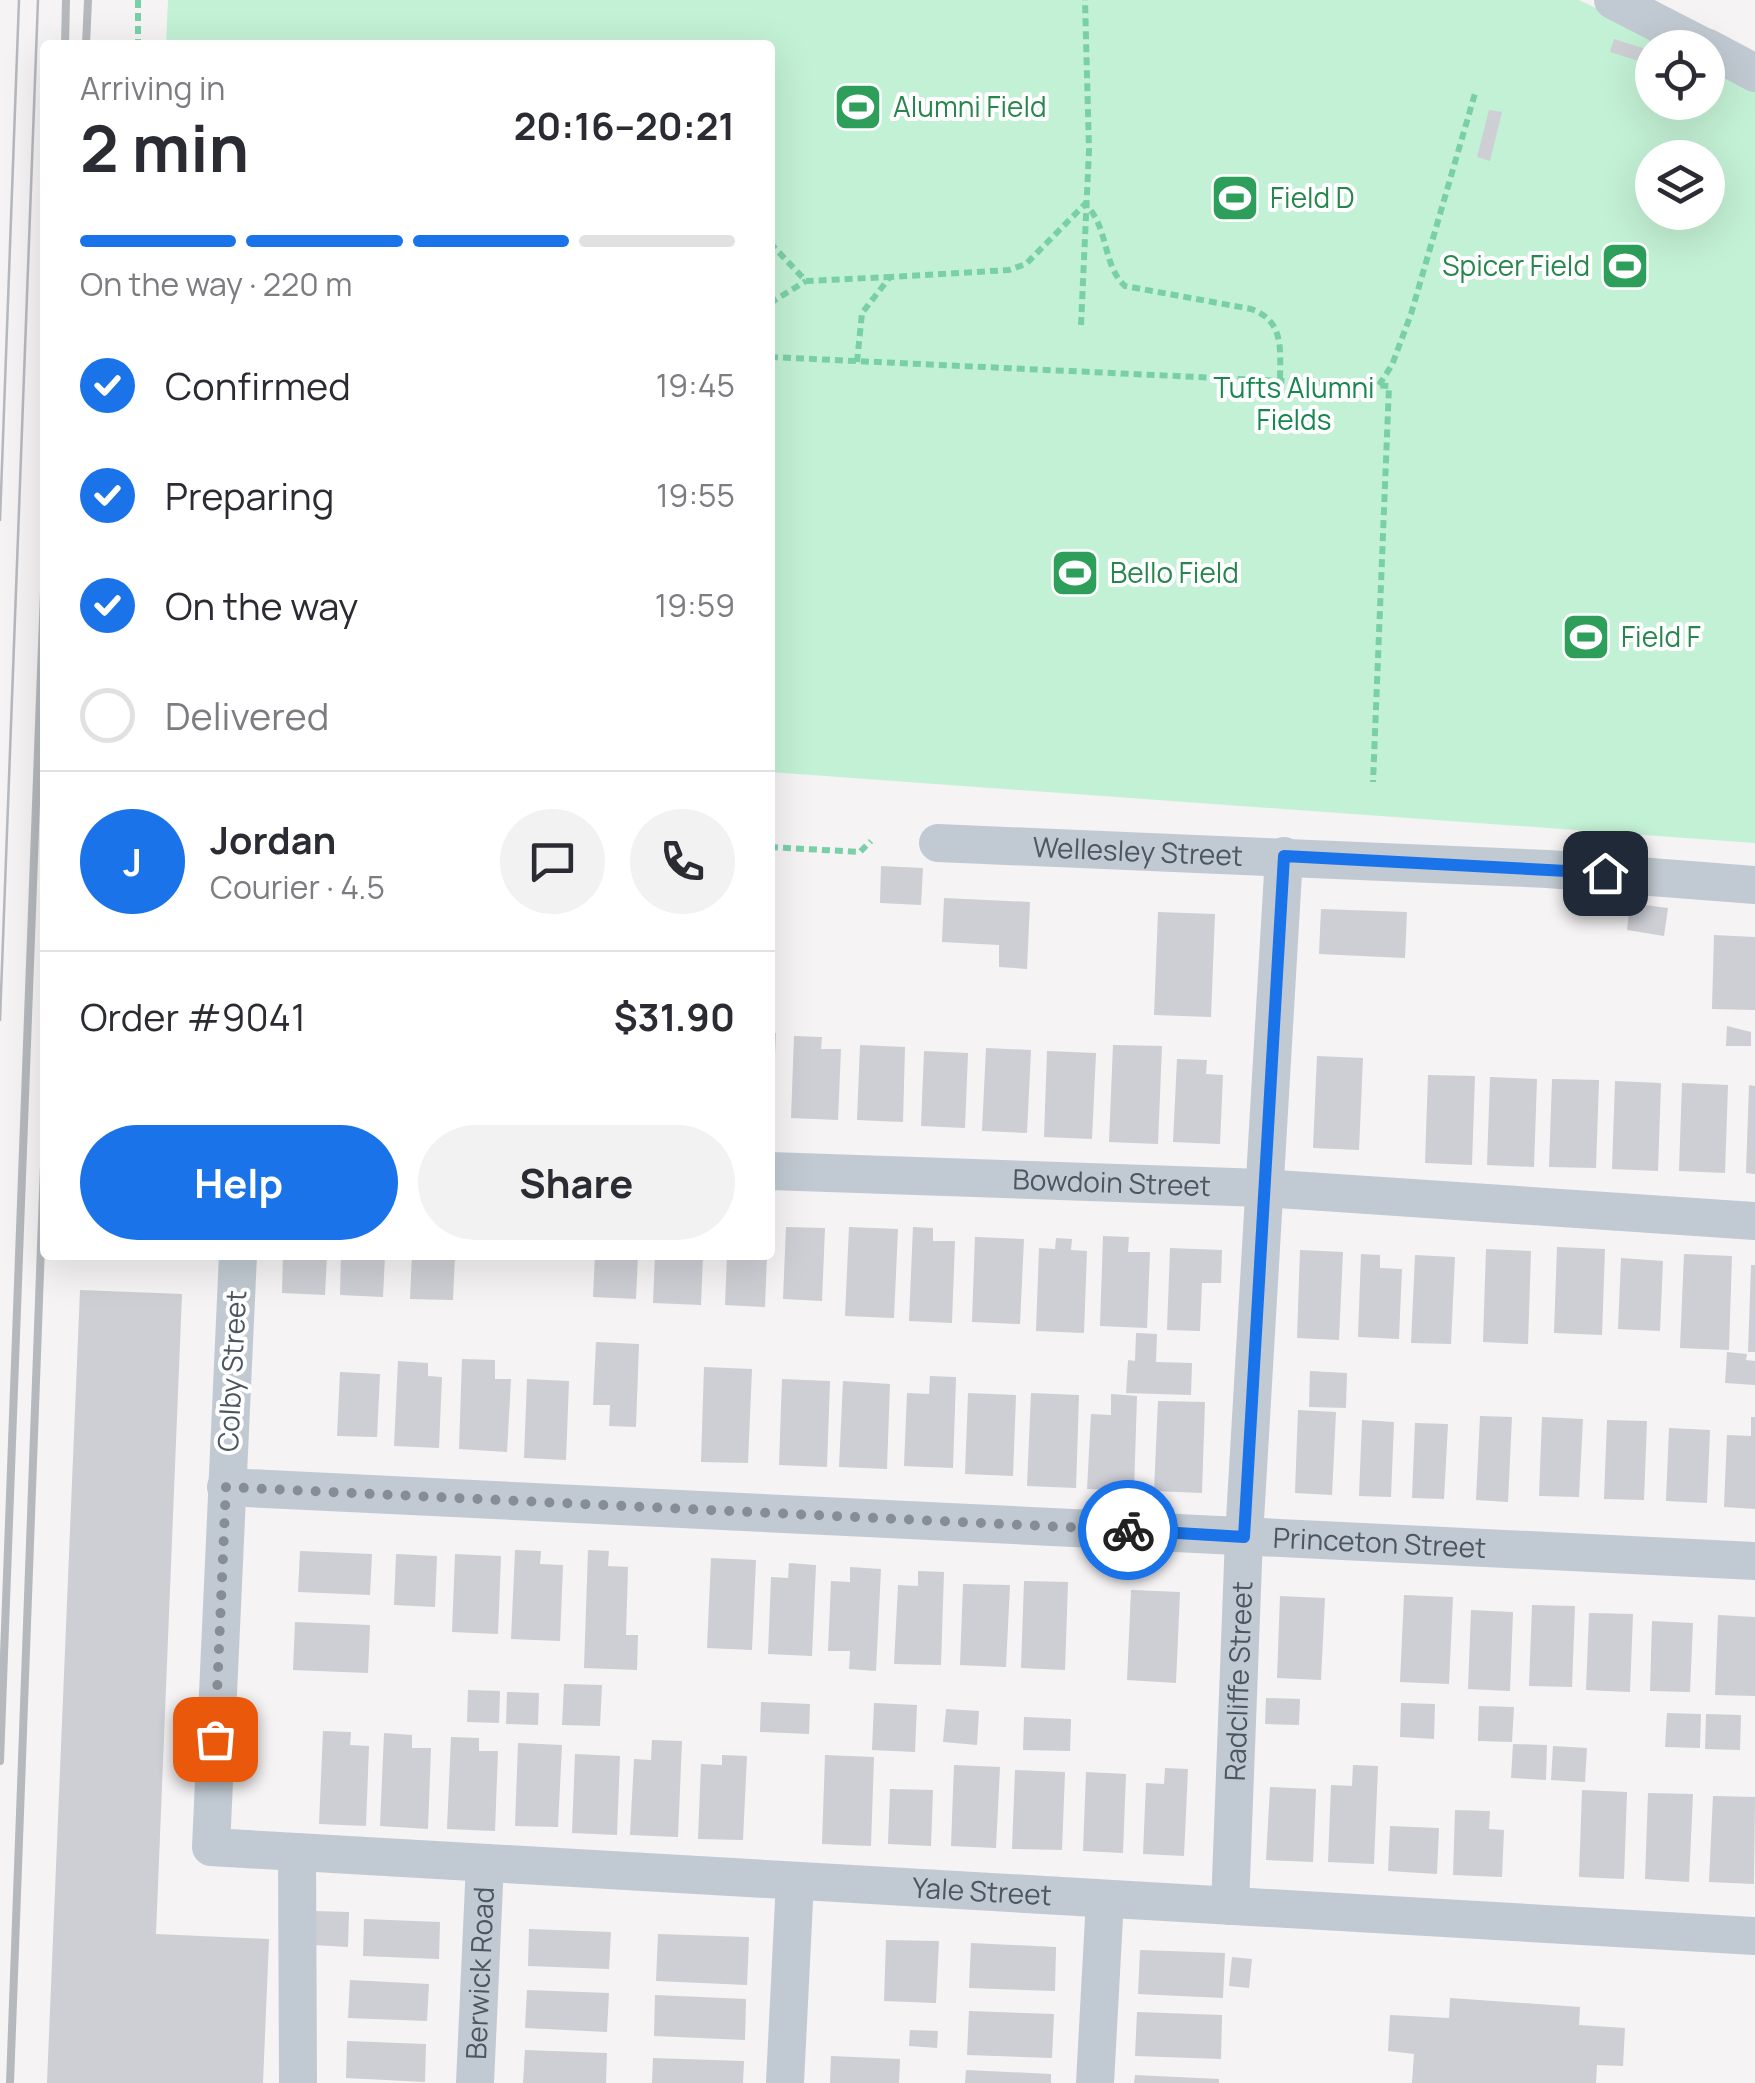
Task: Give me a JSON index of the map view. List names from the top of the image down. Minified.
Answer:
{"streets":{"street":["Wellesley Street","Bowdoin Street","Colby Street","Princeton Street","Radcliffe Street","Yale Street","Berwick Road"]},"crossings":[["Wellesley Street","Radcliffe Street"],["Bowdoin Street","Radcliffe Street"],["Colby Street","Princeton Street"],["Colby Street","Yale Street"],["Princeton Street","Radcliffe Street"],["Radcliffe Street","Yale Street"],["Yale Street","Berwick Road"]],"parks":["Tufts Alumni Fields"],"places":{"sports":["Alumni Field","Field D","Spicer Field","Bello Field","Field F"]},"page":{"heading":["2 min","Arriving in","20:16–20:21"],"panel":["Jordan","Courier · 4.5","Order #9041","$31.90"],"bar":"On the way · 220 m","list":[["Confirmed","19:45"],["Preparing","19:55"],["On the way","19:59"],"Delivered"],"round":"J","buttons":["Help","Share"]}}
